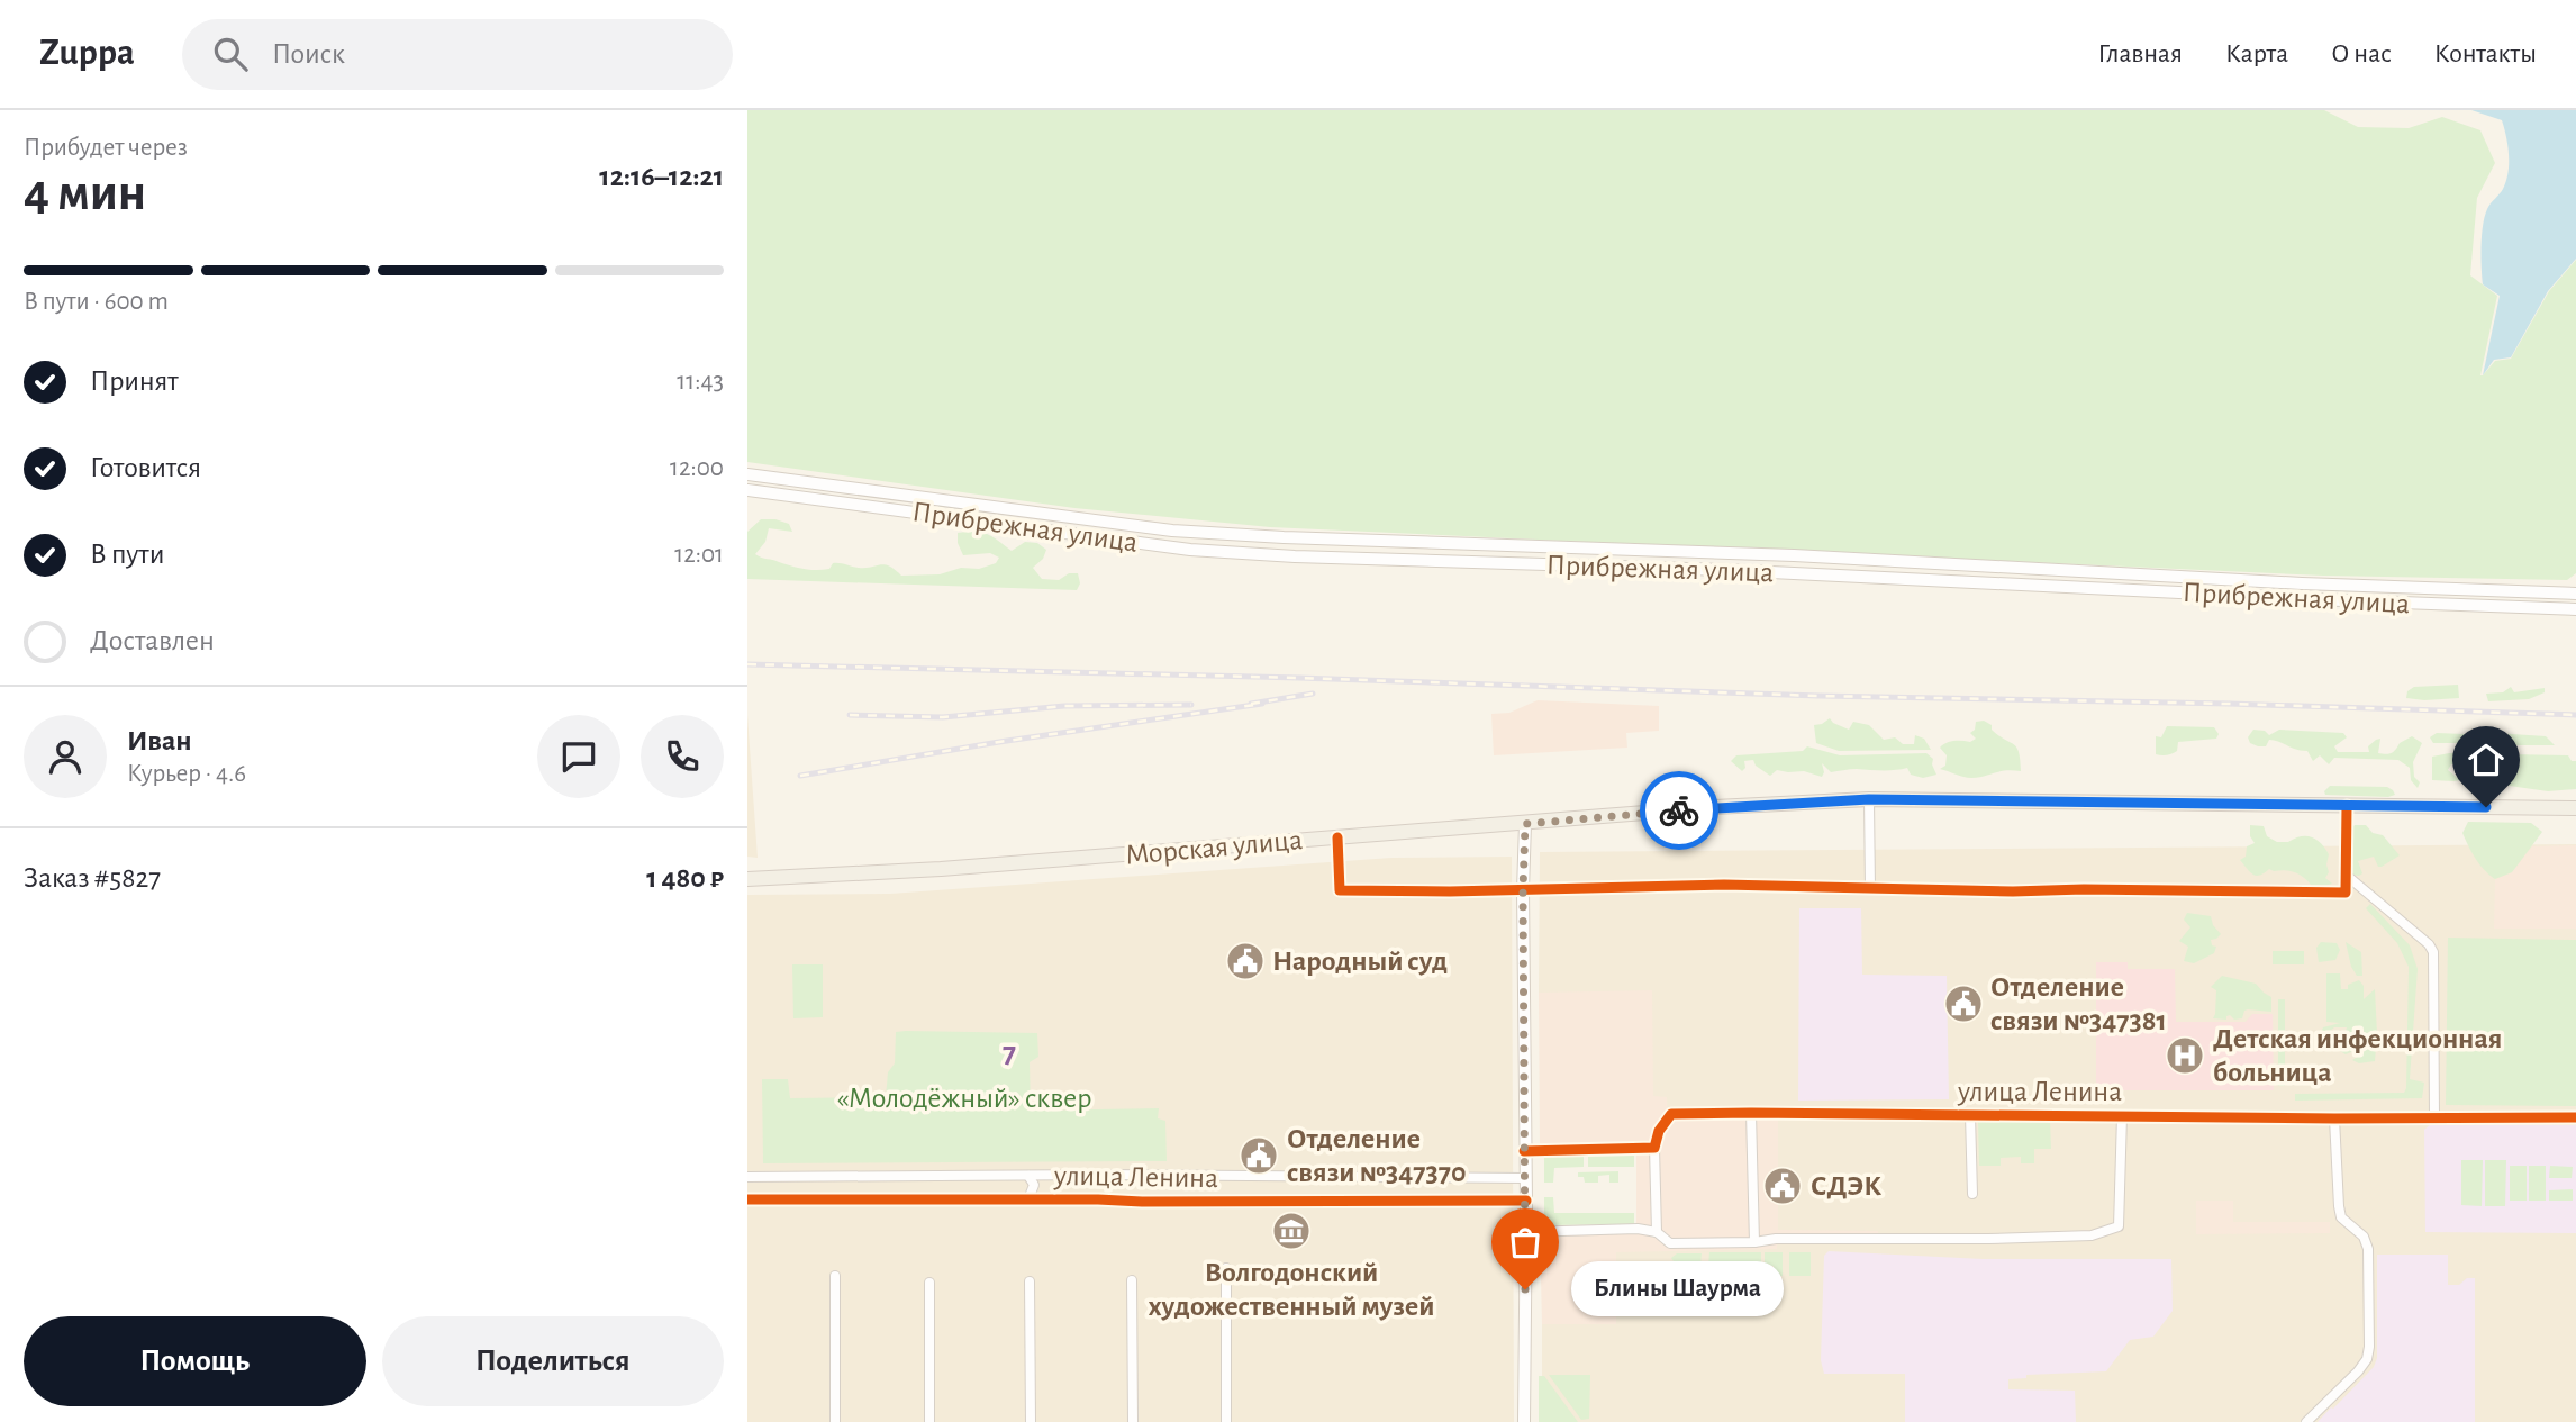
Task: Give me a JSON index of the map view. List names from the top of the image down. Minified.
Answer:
{"streets":{"main road":["Прибрежная улица","Морская улица"],"street":["улица Ленина"]},"districts":["7"],"parks":["«Молодёжный» сквер"],"places":{"public building":["Народный суд","Отделение связи №347381","Отделение связи №347370","СДЭК"],"hospital":["Детская инфекционная больница"],"museum":["Волгодонский художественный музей"],"other":["Блины Шаурма"]},"page":{"header":"Zuppa","search":"Поиск","nav":["Главная","Карта","О нас","Контакты"],"heading":["4 мин","Прибудет через","12:16–12:21"],"panel":["Иван","Курьер · 4.6","Заказ #5827","1 480 ₽"],"bar":"В пути · 600 m","list":[["Принят","11:43"],["Готовится","12:00"],["В пути","12:01"],"Доставлен"],"bubble":"Блины Шаурма","buttons":["Помощь","Поделиться"]}}
